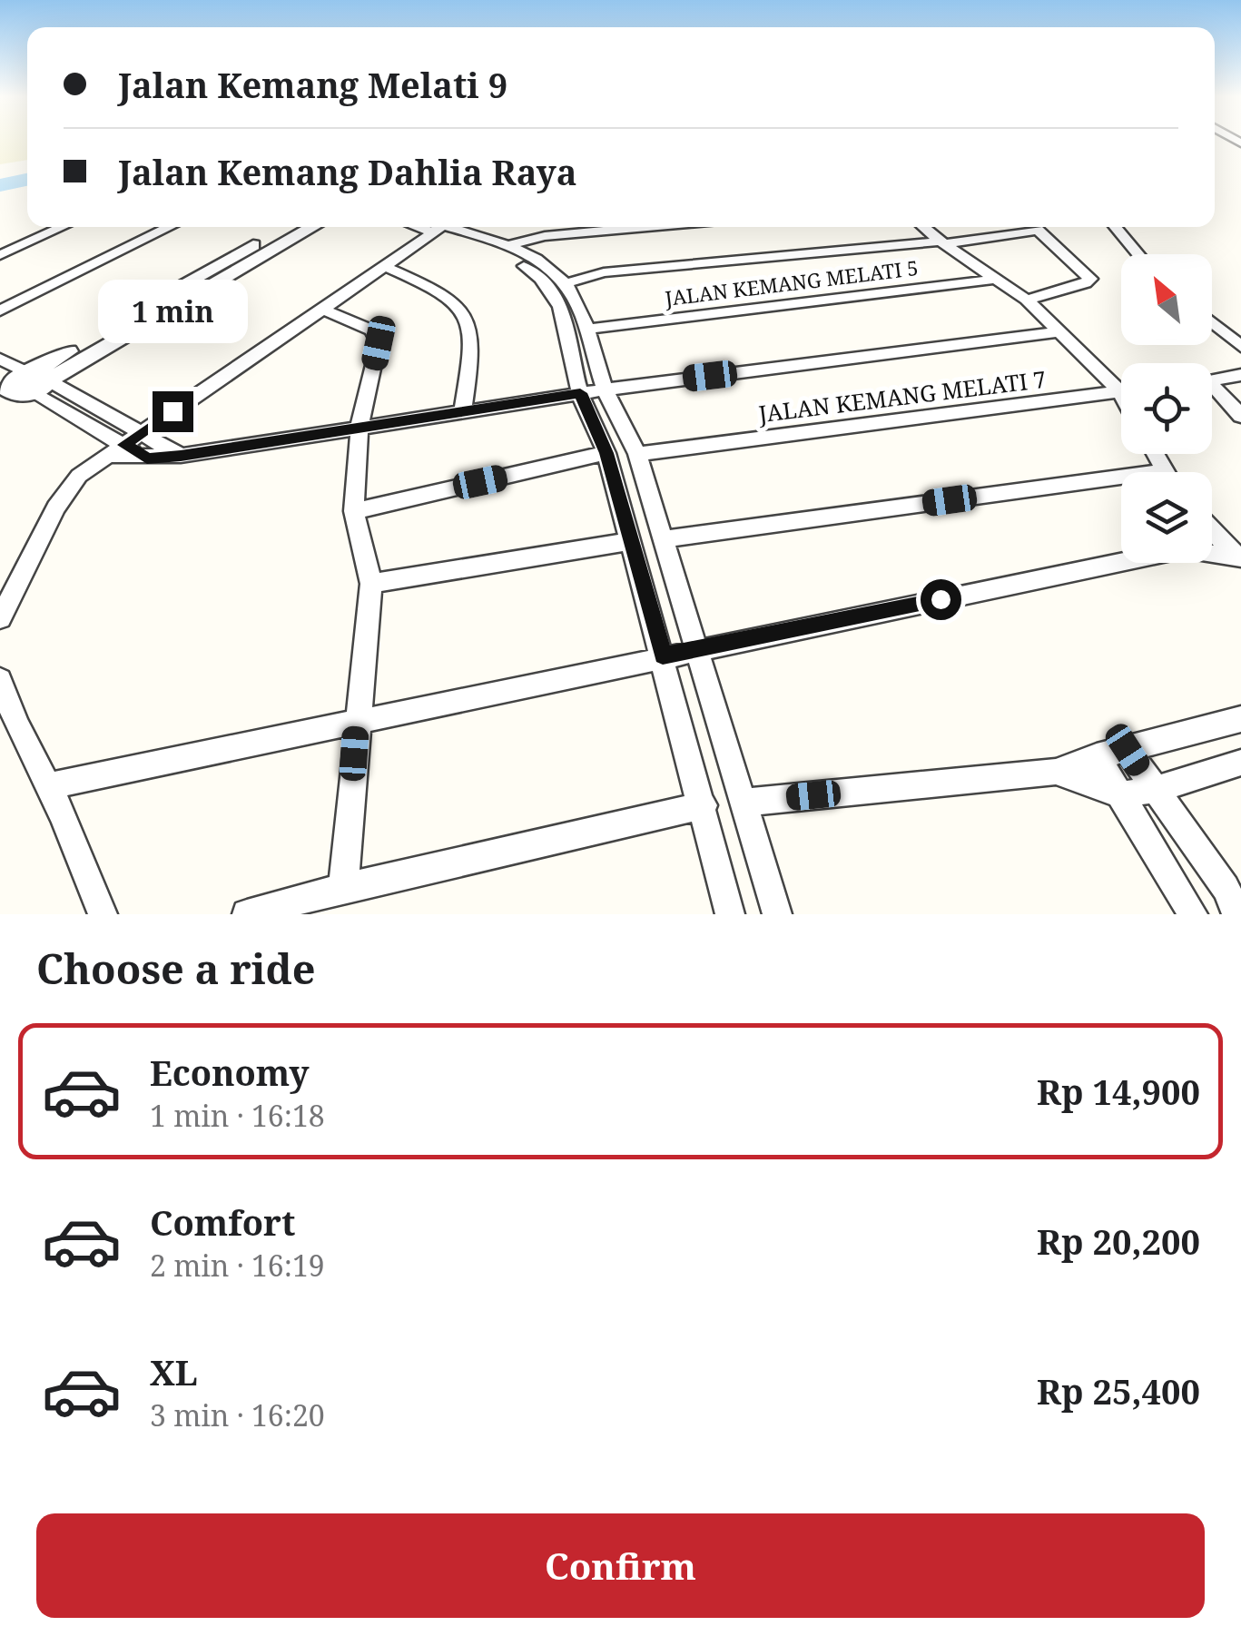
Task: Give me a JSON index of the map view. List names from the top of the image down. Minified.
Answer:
{"streets":{"street":["JALAN KEMANG MELATI 5","JALAN KEMANG MELATI 7"]},"north":"top left","page":{"banner":["Jalan Kemang Melati 9","Jalan Kemang Dahlia Raya"],"bubble":"1 min","heading":"Choose a ride","list":[{"name":"Economy","note":"1 min · 16:18","value":"Rp 14,900"},{"name":"Comfort","note":"2 min · 16:19","value":"Rp 20,200"},{"name":"XL","note":"3 min · 16:20","value":"Rp 25,400"}],"buttons":"Confirm"}}
